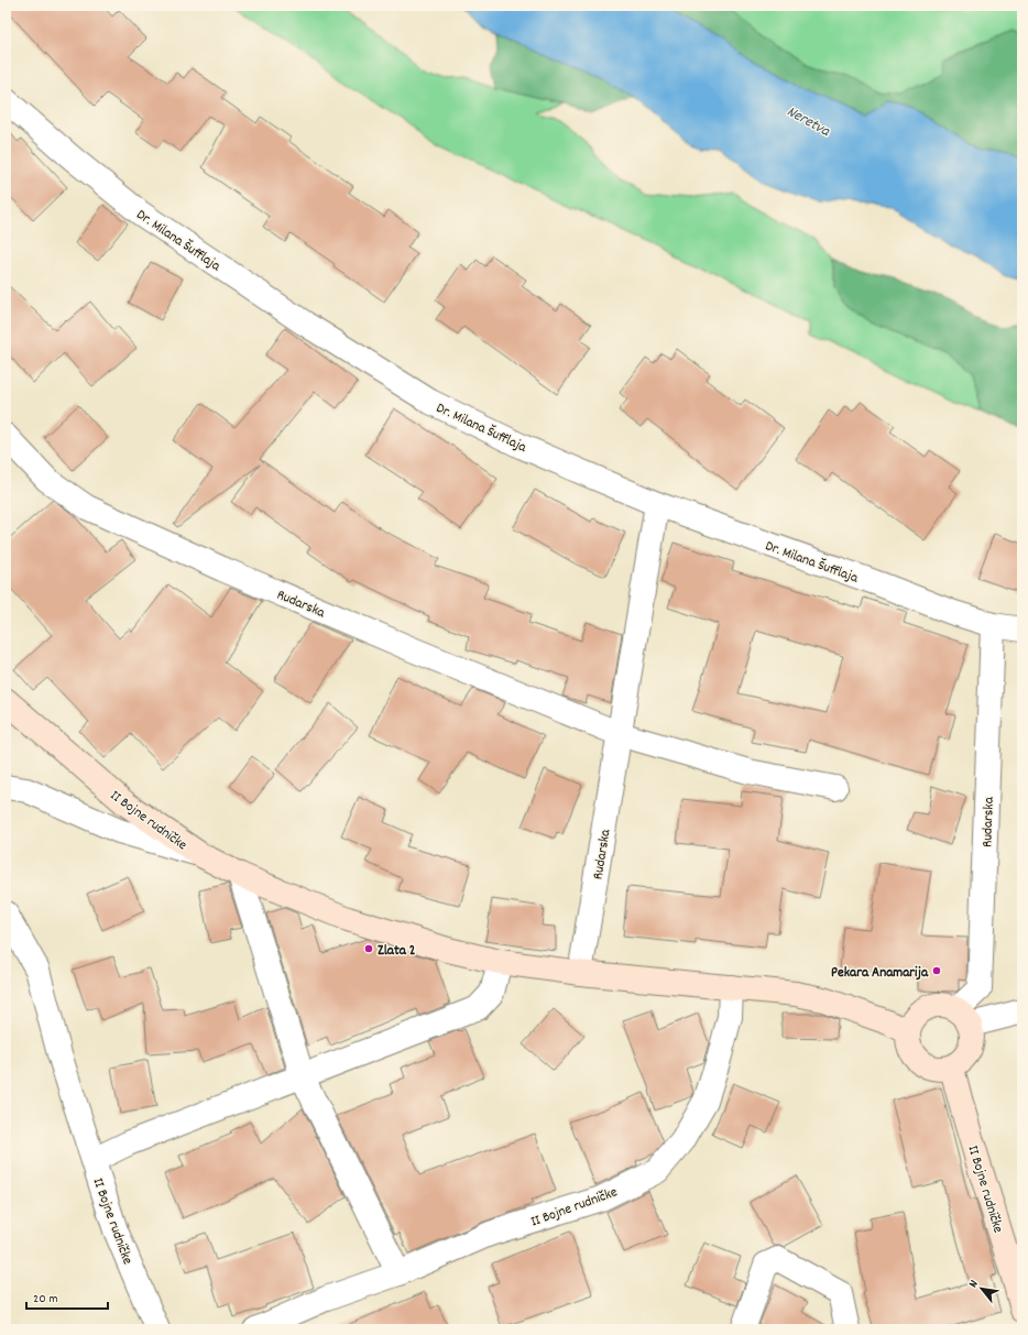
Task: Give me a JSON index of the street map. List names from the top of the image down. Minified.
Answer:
{"streets":{"street":["Dr. Milana Šufflaja","Rudarska","II Bojne rudničke"]},"crossings":[["Dr. Milana Šufflaja","Rudarska"],["Rudarska","II Bojne rudničke"]],"water":["Neretva"],"places":["Zlata 2","Pekara Anamarija"],"scale_bar":"20 m","north":"top left"}
